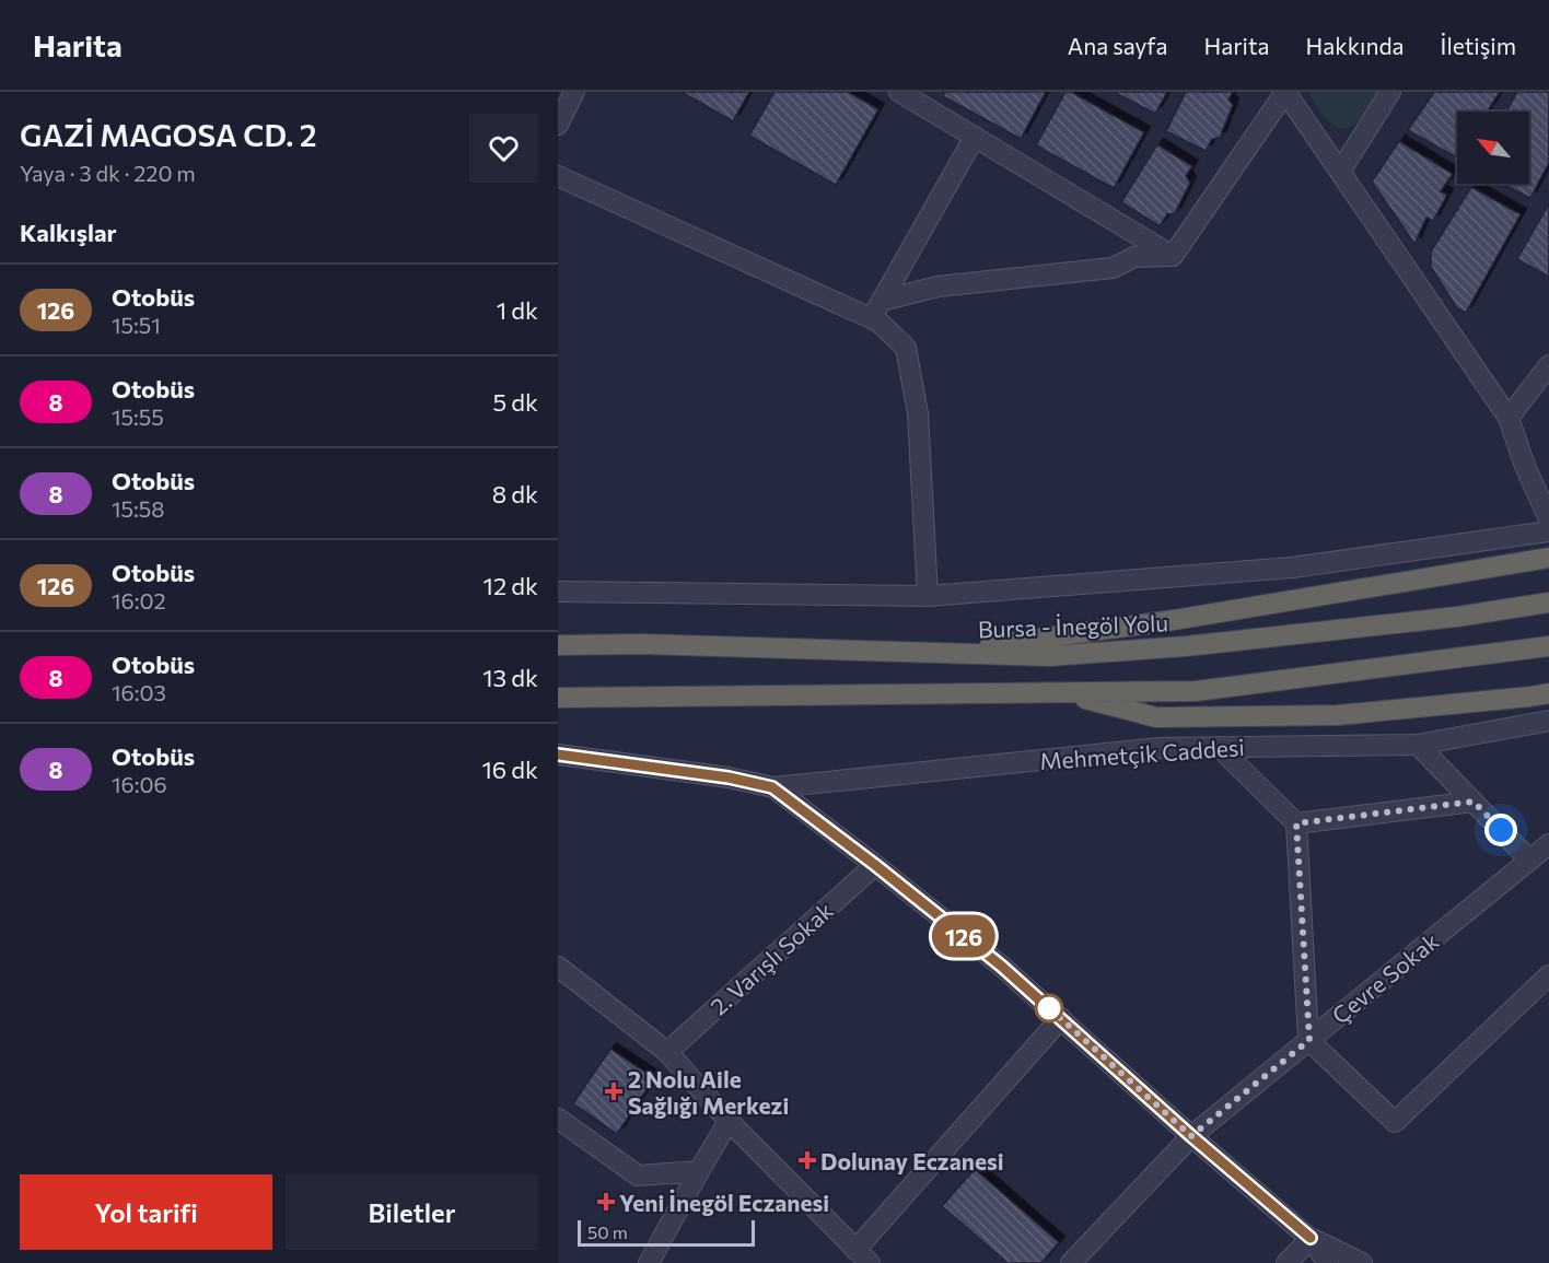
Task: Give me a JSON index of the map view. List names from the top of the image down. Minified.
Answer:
{"streets":{"highway":["Bursa - İnegöl Yolu"],"street":["Mehmetçik Caddesi","2. Varışlı Sokak","Çevre Sokak"]},"places":{"health":["2 Nolu Aile Sağlığı Merkezi","Dolunay Eczanesi","Yeni İnegöl Eczanesi"]},"lines":["bus line 126"],"scale_bar":"50 m","north":"top left","page":{"header":"Harita","nav":["Ana sayfa","Harita","Hakkında","İletişim"],"heading":[["GAZİ MAGOSA CD. 2","Yaya · 3 dk · 220 m"],"Kalkışlar"],"on_map":"126","list":[{"mark":"126","name":"Otobüs","note":"15:51","value":"1 dk"},{"mark":"8","name":"Otobüs","note":"15:55","value":"5 dk"},{"mark":"8","name":"Otobüs","note":"15:58","value":"8 dk"},{"mark":"126","name":"Otobüs","note":"16:02","value":"12 dk"},{"mark":"8","name":"Otobüs","note":"16:03","value":"13 dk"},{"mark":"8","name":"Otobüs","note":"16:06","value":"16 dk"}],"buttons":["Yol tarifi","Biletler"],"scale":"50 m"}}
